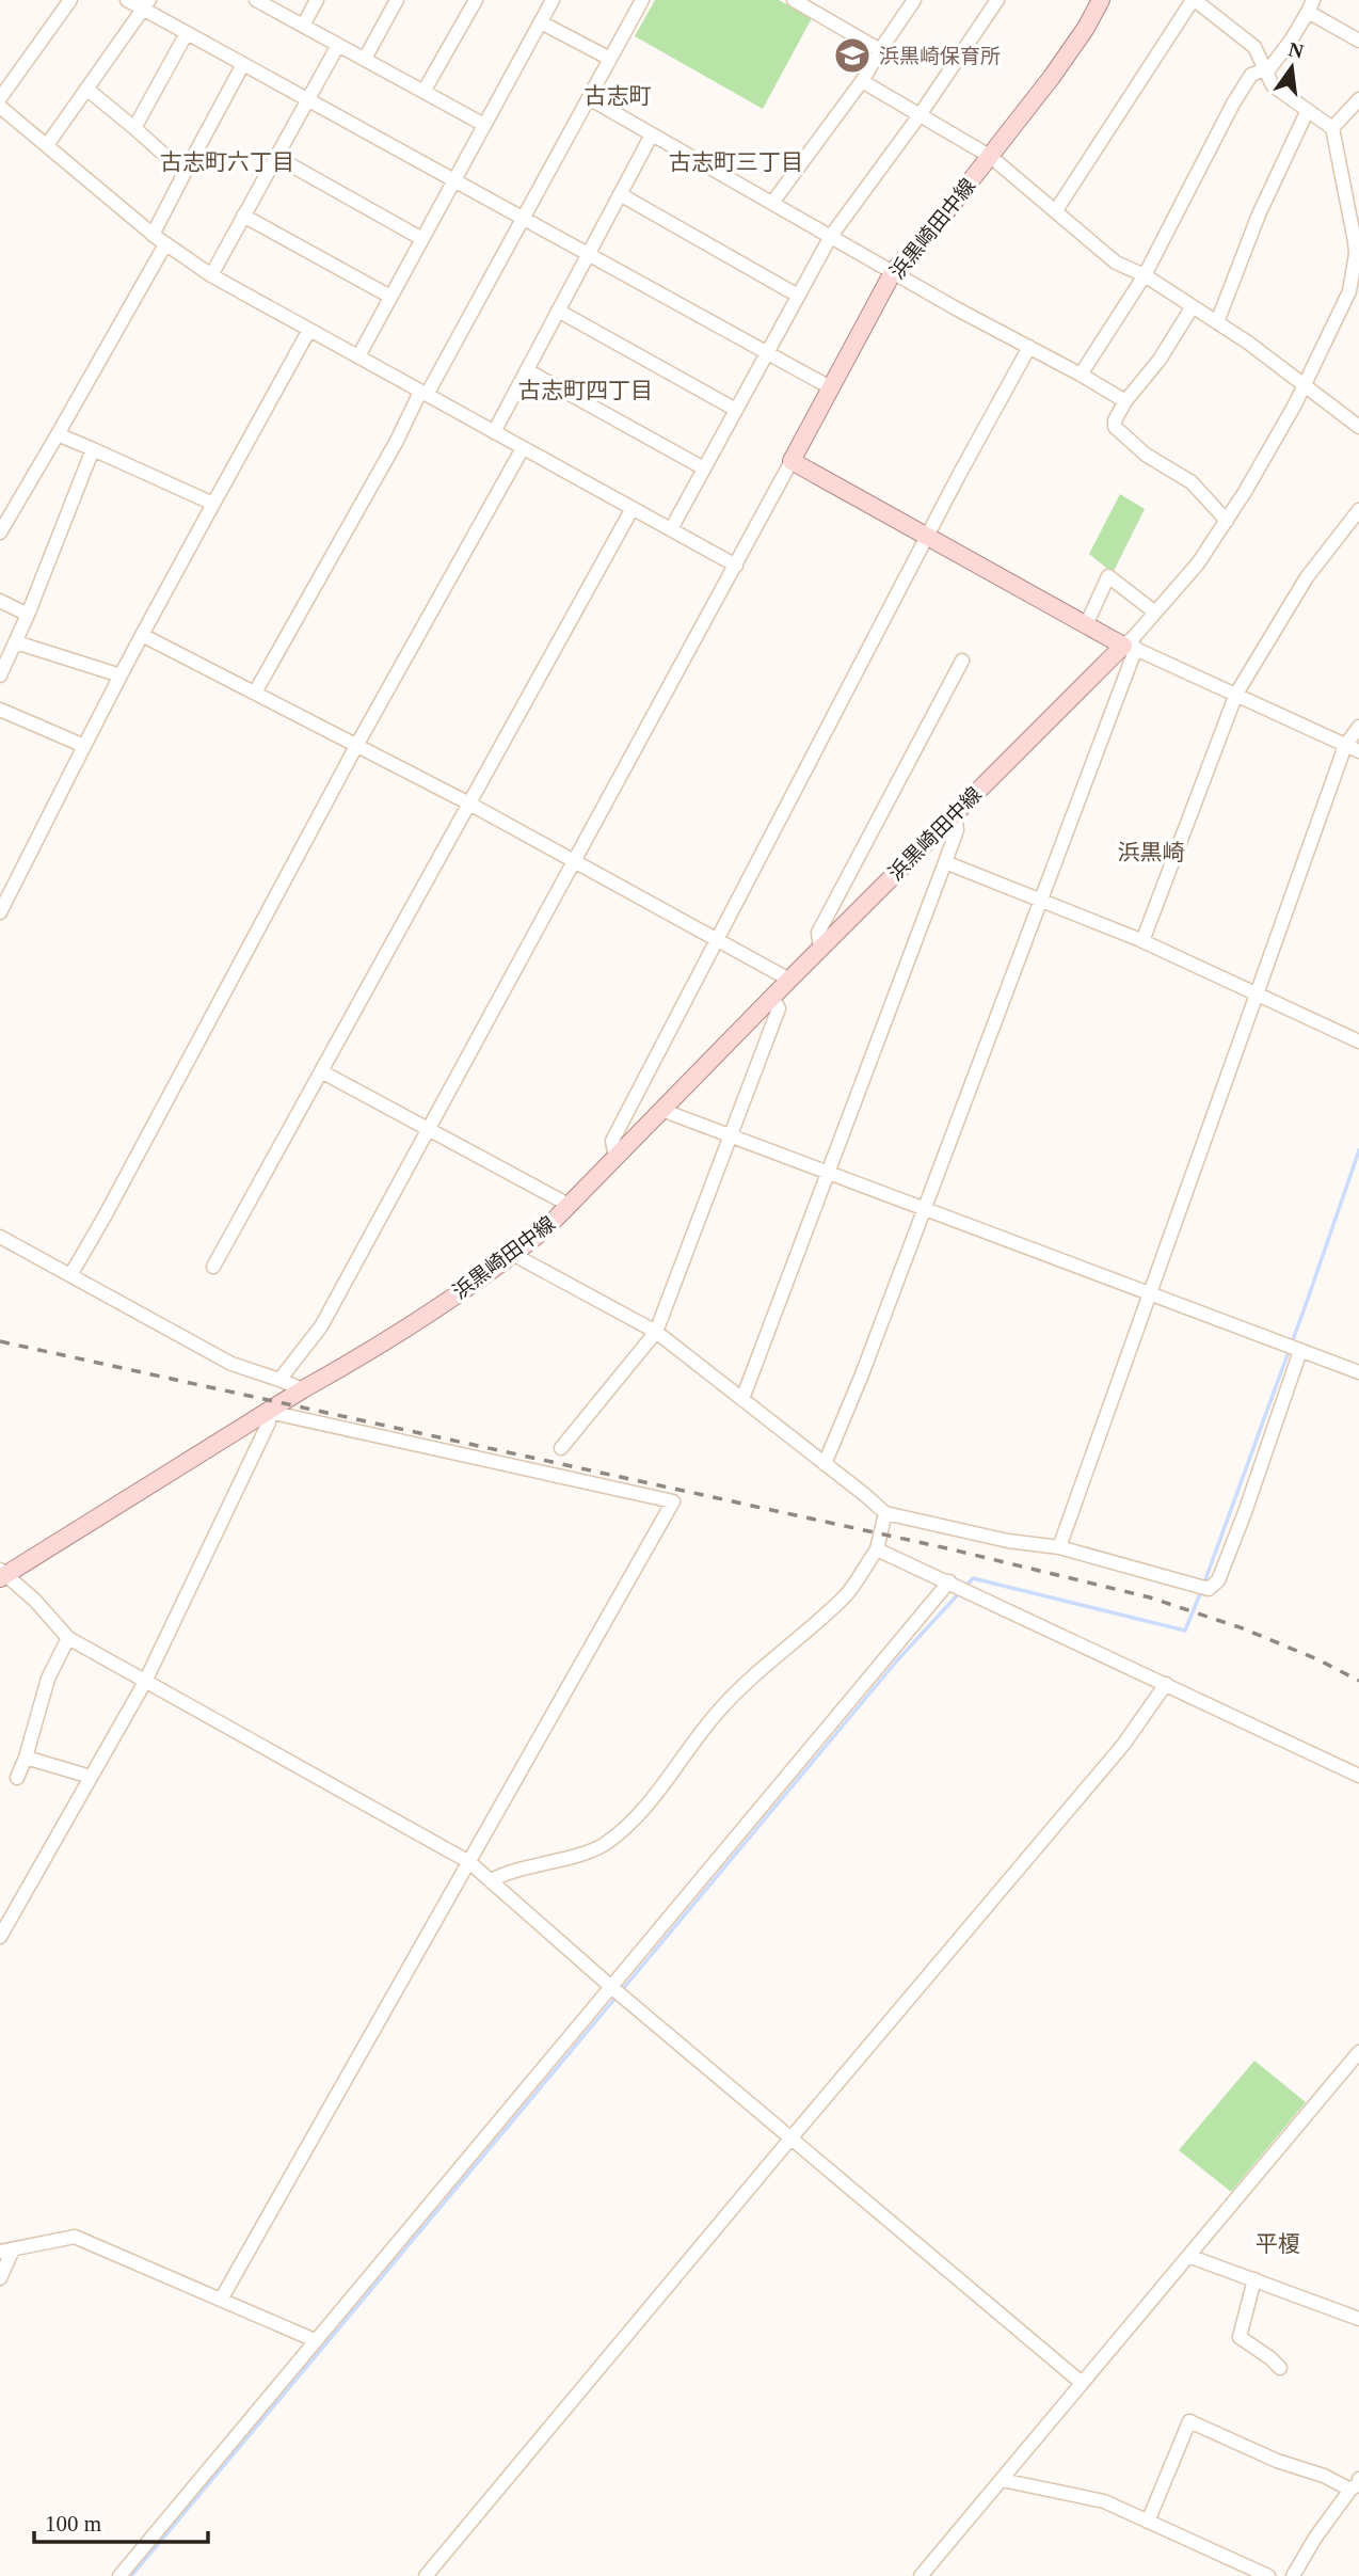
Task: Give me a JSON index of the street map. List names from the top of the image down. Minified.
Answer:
{"streets":{"main road":["浜黒崎田中線"]},"districts":["古志町","古志町六丁目","古志町三丁目","古志町四丁目","浜黒崎","平榎"],"places":{"school or university":["浜黒崎保育所"]},"scale_bar":"100 m","north":"top"}
